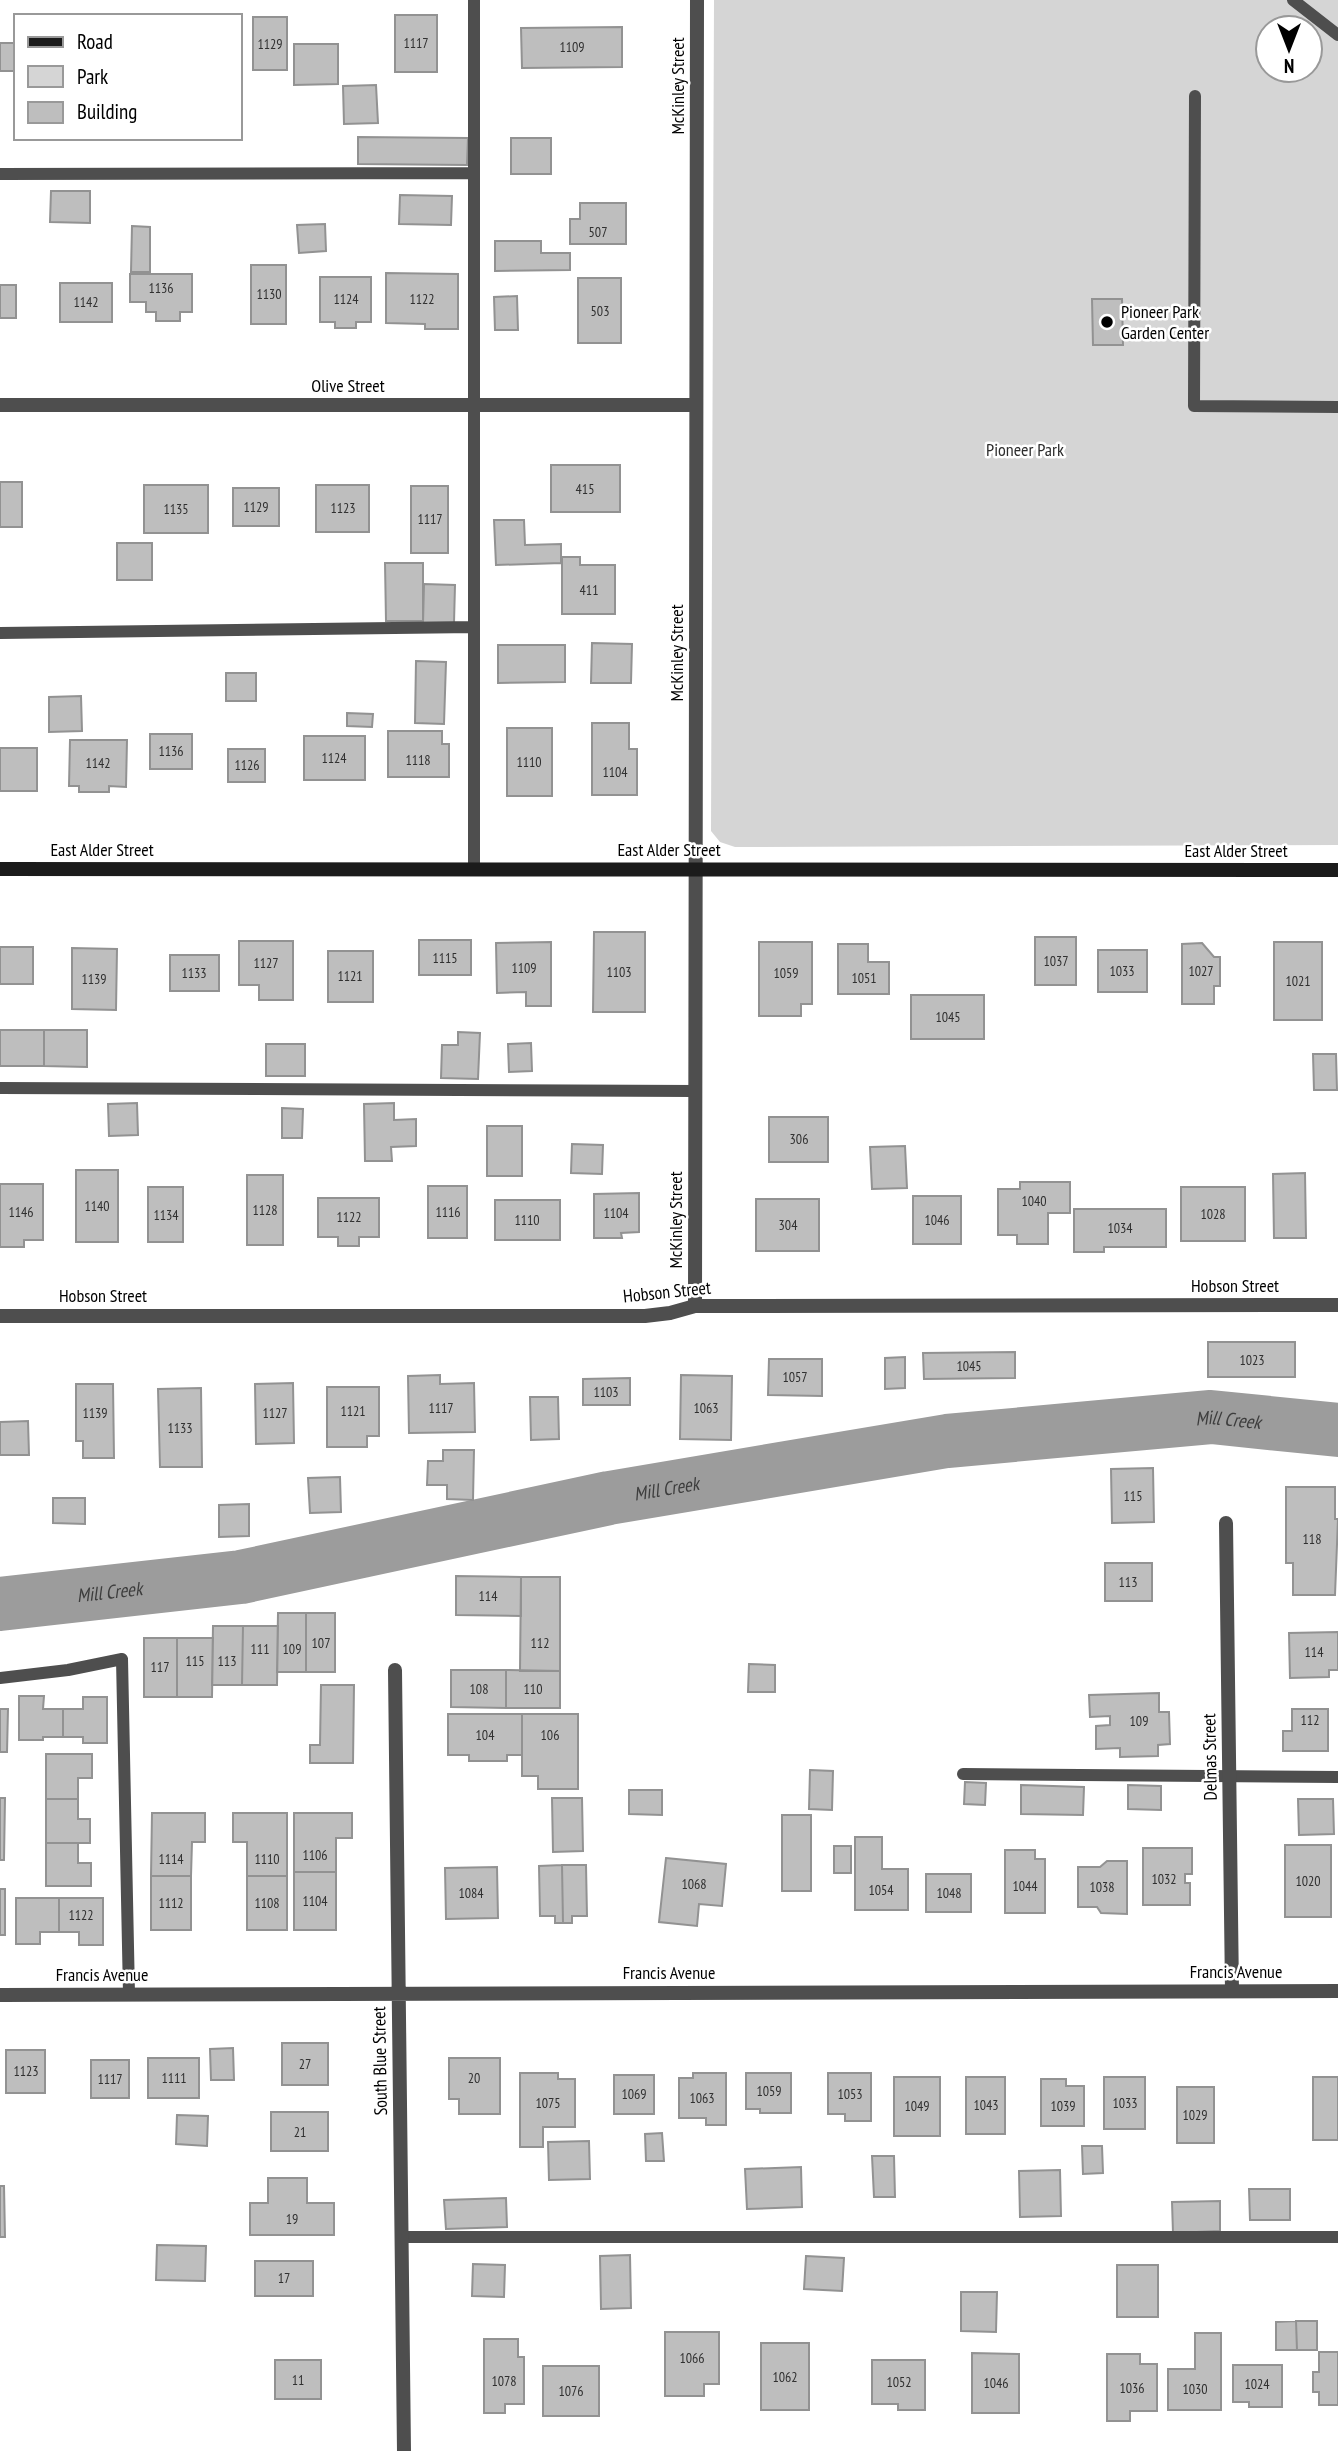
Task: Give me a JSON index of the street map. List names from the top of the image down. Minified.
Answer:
{"streets":{"main road":["East Alder Street"],"street":["McKinley Street","Olive Street","Hobson Street","Delmas Street","Francis Avenue","South Blue Street"]},"crossings":[["McKinley Street","Olive Street"],["McKinley Street","East Alder Street"],["McKinley Street","Hobson Street"],["Delmas Street","Francis Avenue"],["Francis Avenue","South Blue Street"]],"water":["Mill Creek"],"parks":["Pioneer Park"],"places":["Pioneer Park Garden Center"],"house_numbers":["1117","1129","1109","507","1136","1130","1124","1122","1142","503","415","1129","1123","1135","1117","411","1136","1124","1118","1110","1142","1126","1104","1115","1037","1127","1109","1033","1027","1103","1133","1059","1121","1051","1139","1021","1045","306","1040","1140","1128","1146","1116","1104","1028","1134","1122","1110","1046","304","1034","1023","1045","1057","1103","1117","1063","1121","1139","1127","1133","115","118","113","114","107","112","111","109","114","115","113","117","108","110","112","109","104","106","1106","1114","1110","1032","1020","1068","1044","1038","1054","1084","1048","1104","1112","1108","1122","27","1123","1111","20","1117","1059","1069","1053","1063","1075","1033","1043","1049","1039","1029","21","19","17","1066","1062","11","1078","1052","1046","1024","1036","1030","1076"],"legend":["Road","Park","Building"],"north":"bottom"}
